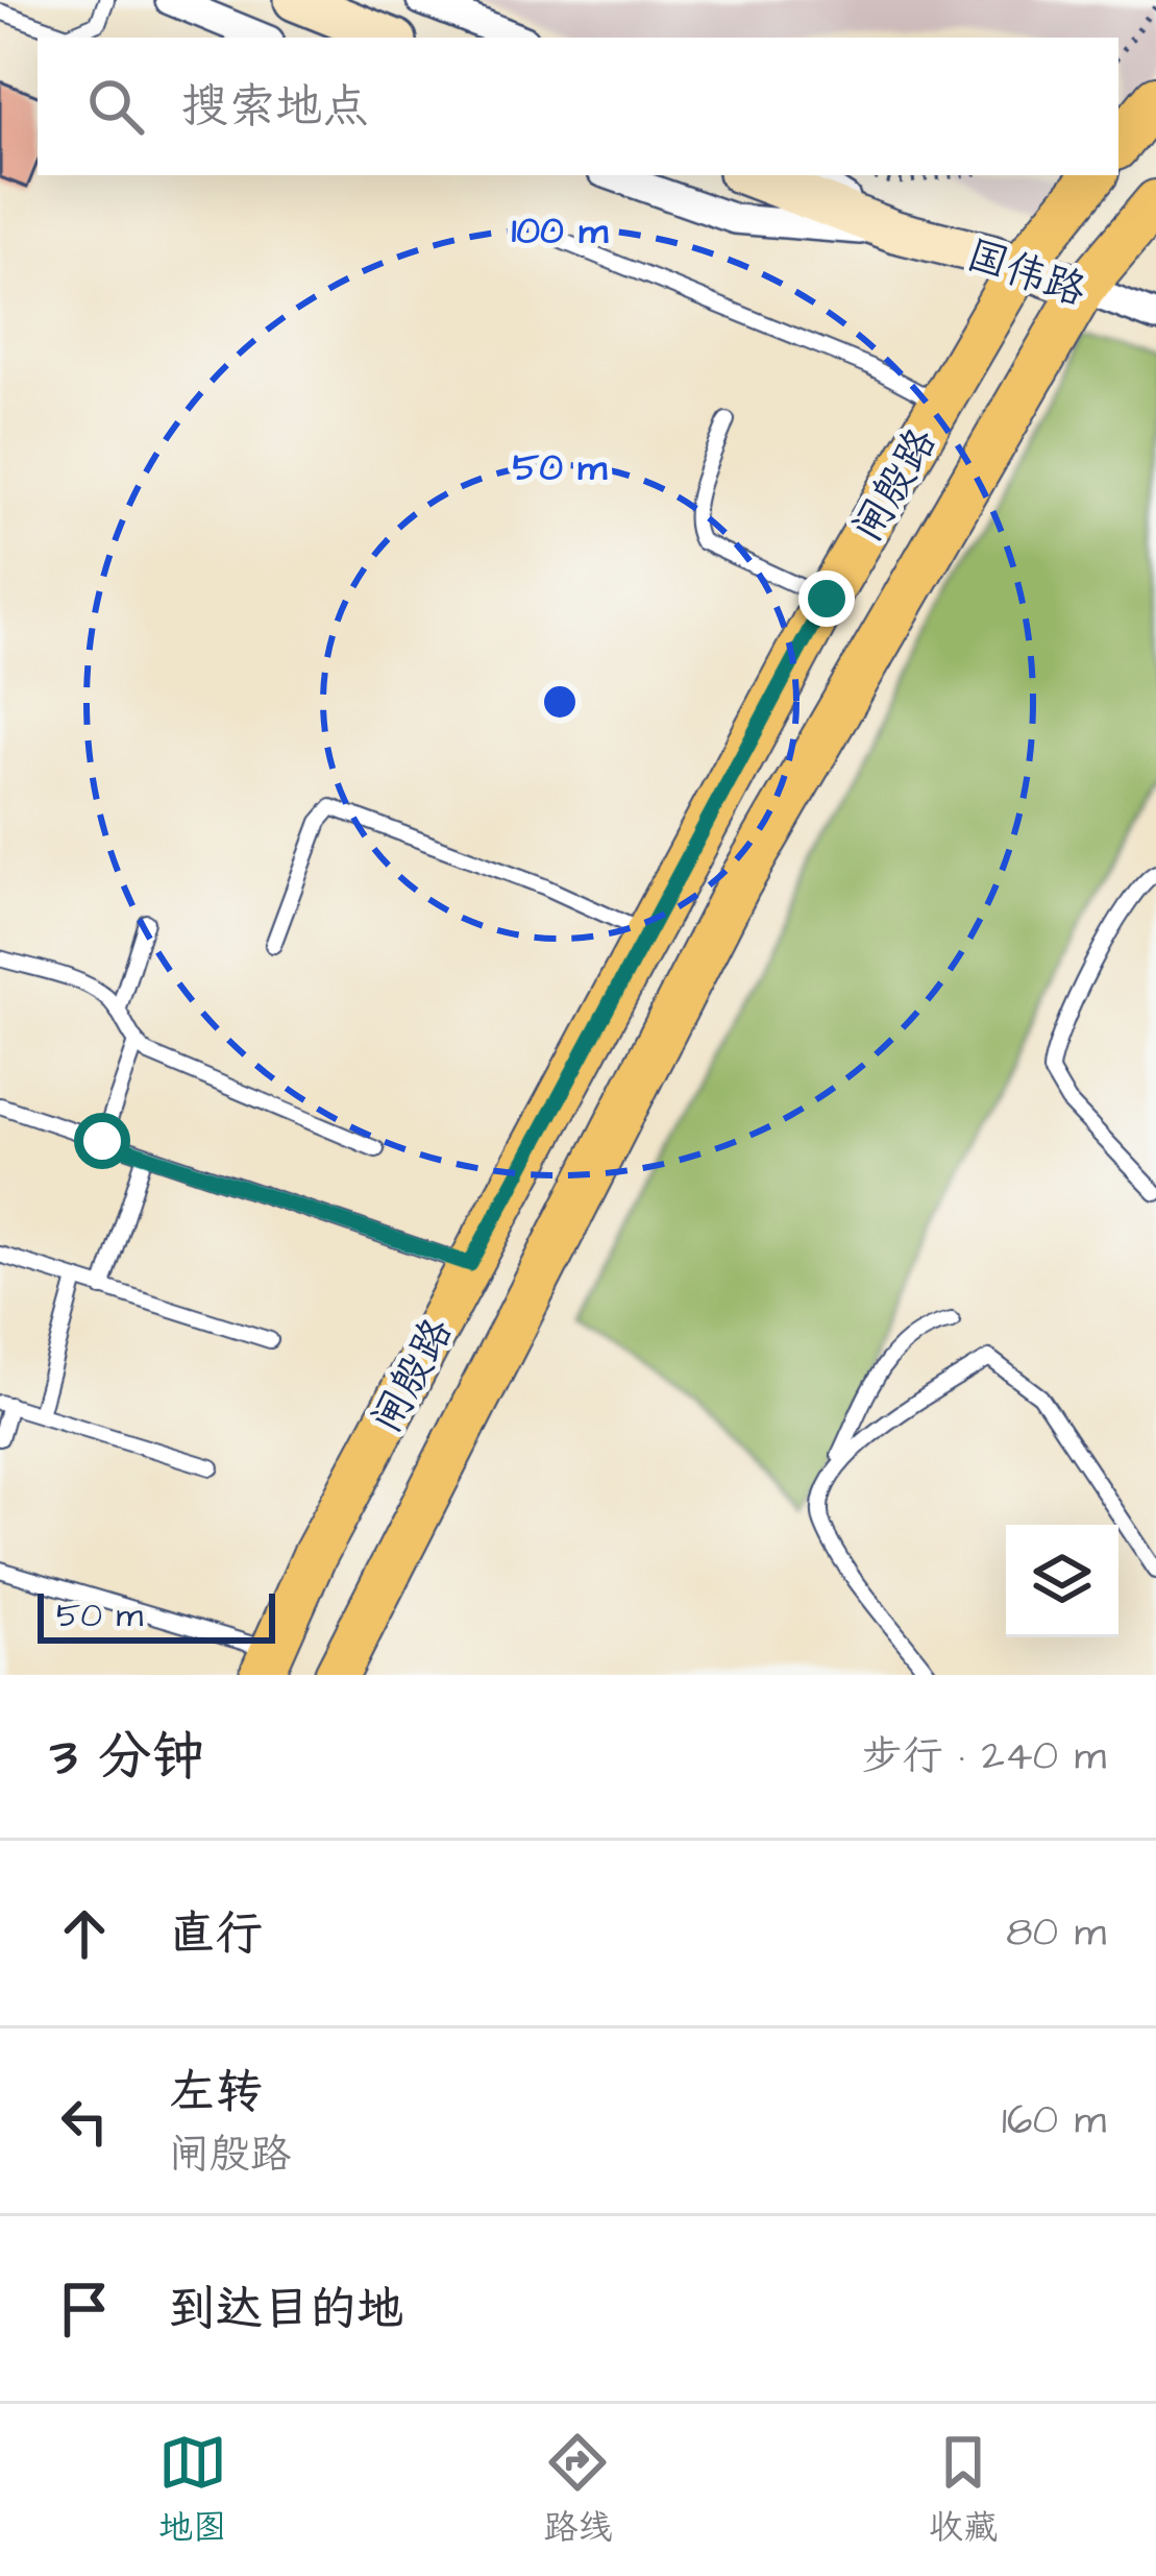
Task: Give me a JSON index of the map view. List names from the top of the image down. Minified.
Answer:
{"streets":{"main road":["闸殷路"],"street":["国伟路"]},"crossings":[["国伟路","闸殷路"]],"scale_bar":"50 m","page":{"search":"搜索地点","scale":"50 m","heading":["3 分钟","步行 · 240 m"],"list":[["直行","80 m"],["左转","闸殷路","160 m"],"到达目的地"],"nav":["地图","路线","收藏"]},"rings":["100 m","50 m"]}
